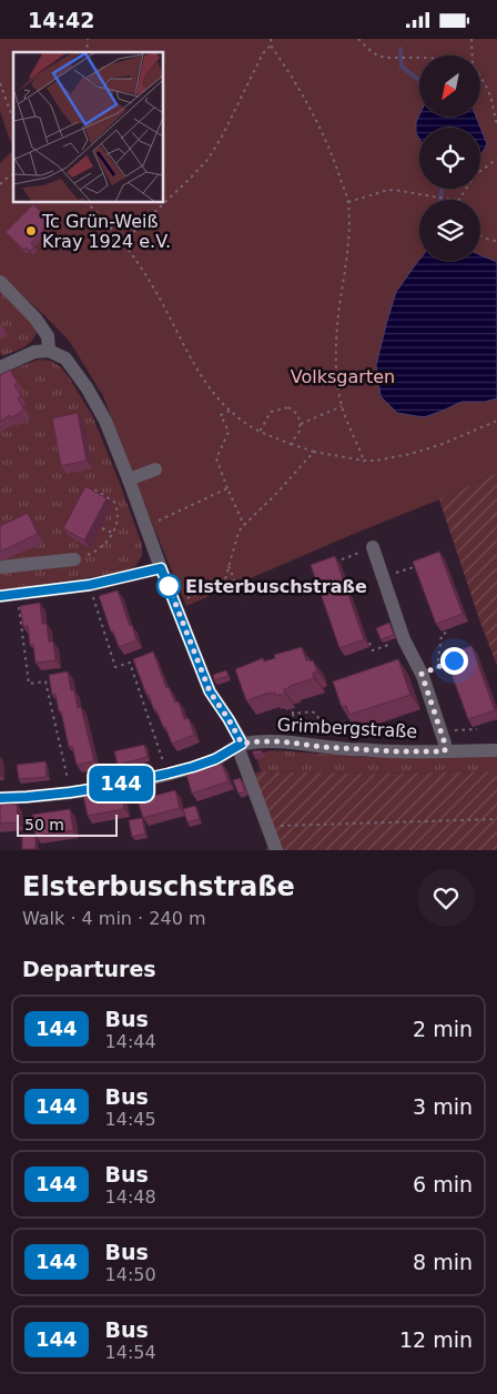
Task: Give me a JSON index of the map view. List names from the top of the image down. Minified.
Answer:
{"streets":{"street":["Grimbergstraße"]},"parks":["Volksgarten"],"places":["Tc Grün-Weiß Kray 1924 e.V.","Elsterbuschstraße"],"lines":["bus line 144"],"scale_bar":"50 m","north":"bottom left","page":{"status":"14:42","on_map":"144","scale":"50 m","heading":[["Elsterbuschstraße","Walk · 4 min · 240 m"],"Departures"],"list":[{"mark":"144","name":"Bus","note":"14:44","value":"2 min"},{"mark":"144","name":"Bus","note":"14:45","value":"3 min"},{"mark":"144","name":"Bus","note":"14:48","value":"6 min"},{"mark":"144","name":"Bus","note":"14:50","value":"8 min"},{"mark":"144","name":"Bus","note":"14:54","value":"12 min"}]}}
